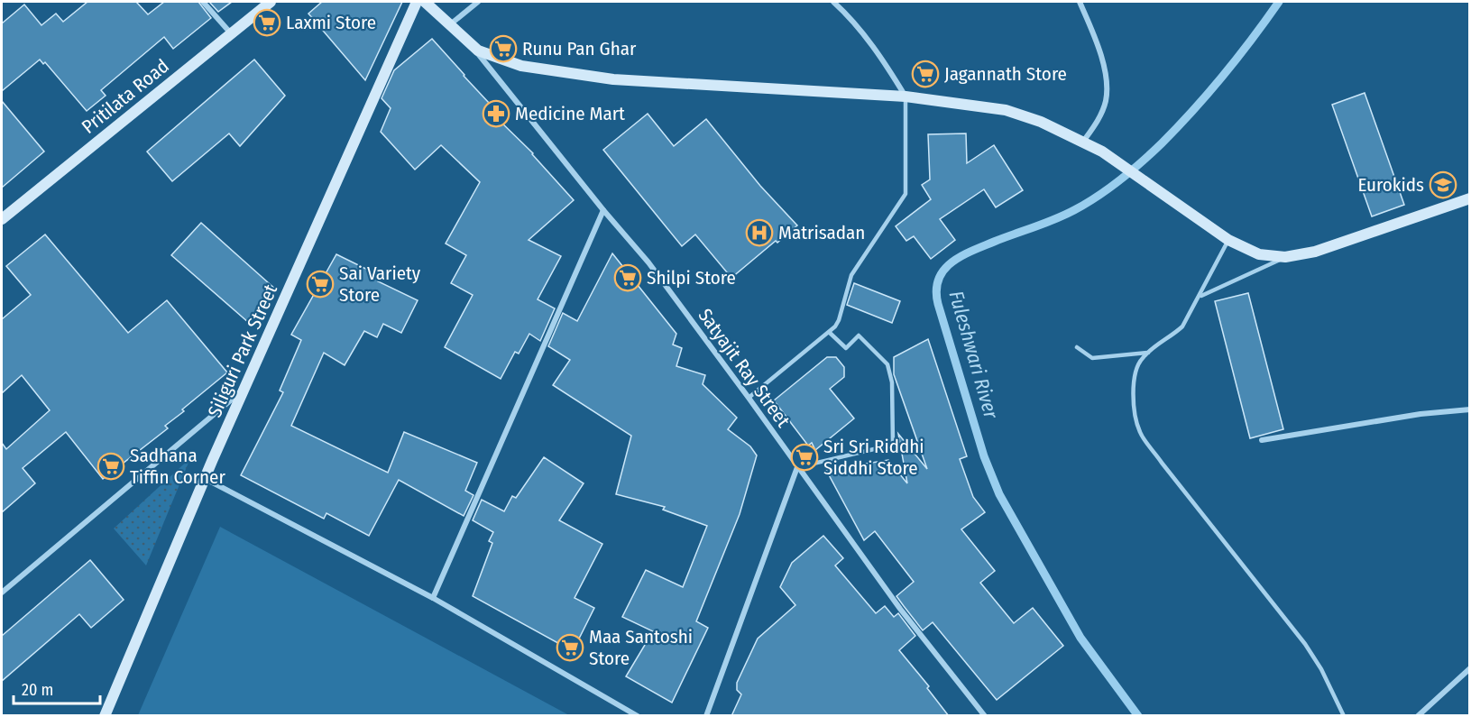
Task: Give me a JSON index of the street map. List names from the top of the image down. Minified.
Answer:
{"streets":{"street":["Pritilata Road","Siliguri Park Street","Satyajit Ray Street"]},"water":["Fuleshwari River"],"places":{"supermarket":["Laxmi Store","Runu Pan Ghar","Jagannath Store","Shilpi Store","Sai Variety Store","Sri Sri Riddhi Siddhi Store","Sadhana Tiffin Corner","Maa Santoshi Store"],"pharmacy":["Medicine Mart"],"school or university":["Eurokids"],"hospital":["Matrisadan"]},"scale_bar":"20 m"}
